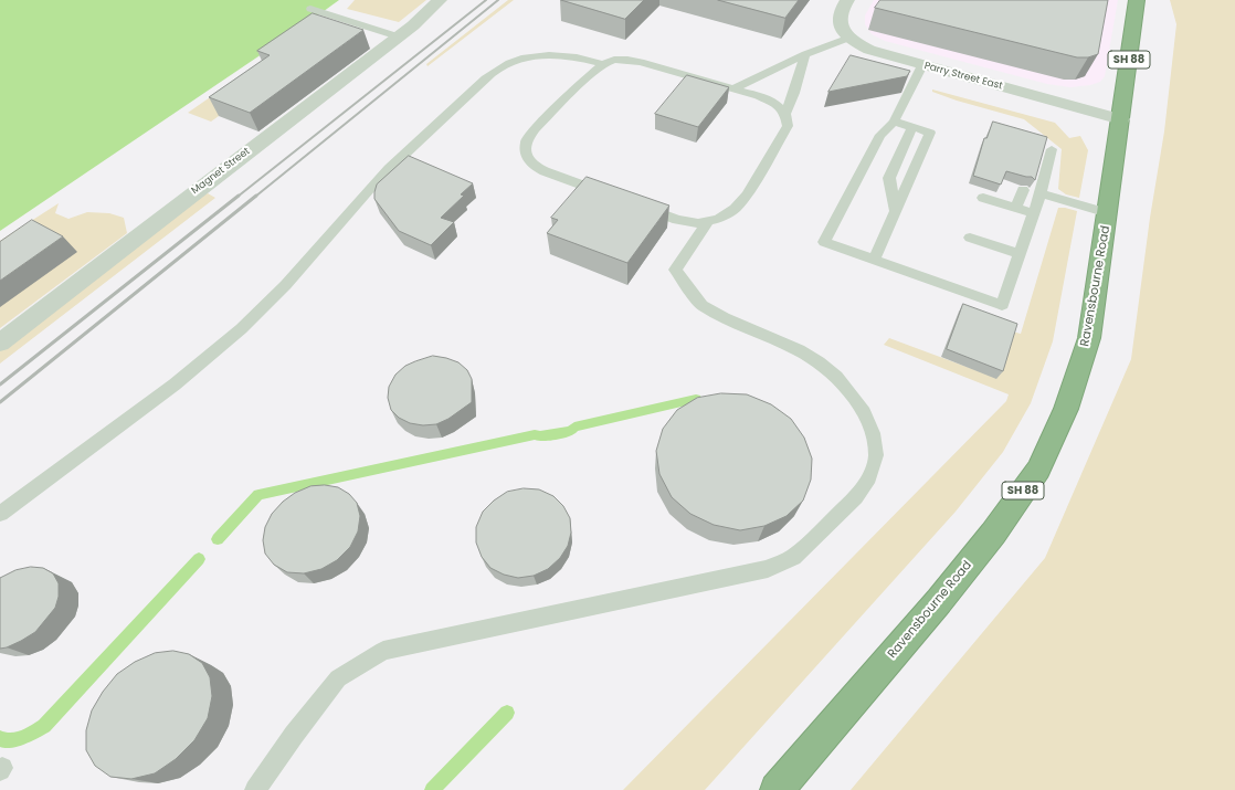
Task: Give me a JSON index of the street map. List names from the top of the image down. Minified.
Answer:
{"streets":{"highway":["SH 88","Ravensbourne Road"],"street":["Parry Street East","Magnet Street"]},"crossings":[["Parry Street East","Ravensbourne Road"]]}
